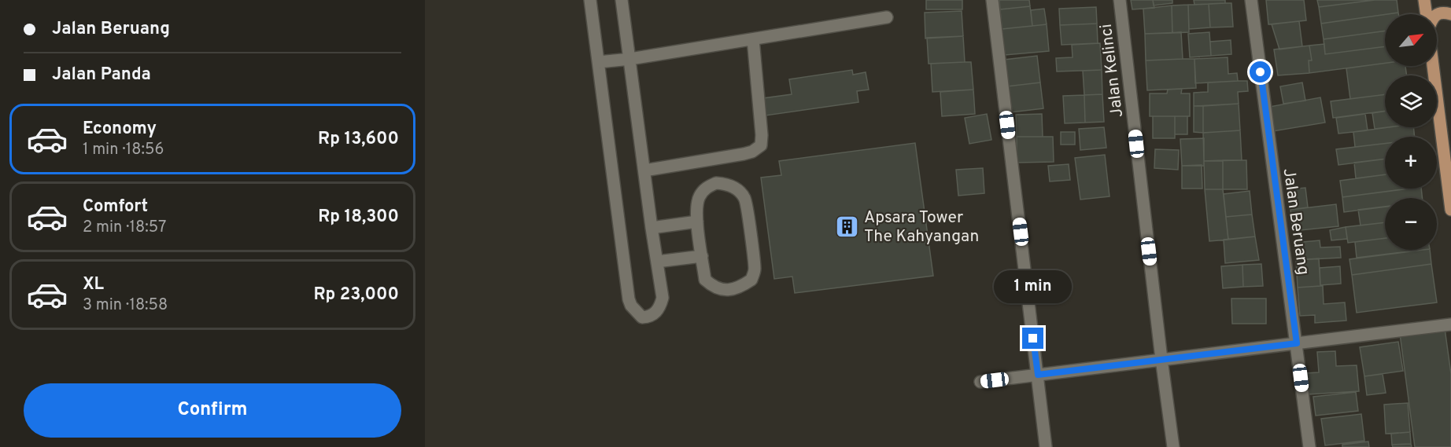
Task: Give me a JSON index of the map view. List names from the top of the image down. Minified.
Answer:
{"streets":{"street":["Jalan Kelinci","Jalan Beruang"]},"places":{"building":["Apsara Tower The Kahyangan"]},"north":"top right","page":{"banner":["Jalan Beruang","Jalan Panda"],"map_buttons":["+","−"],"list":[{"name":"Economy","note":"1 min · 18:56","value":"Rp 13,600"},{"name":"Comfort","note":"2 min · 18:57","value":"Rp 18,300"},{"name":"XL","note":"3 min · 18:58","value":"Rp 23,000"}],"bubble":"1 min","buttons":"Confirm"}}
